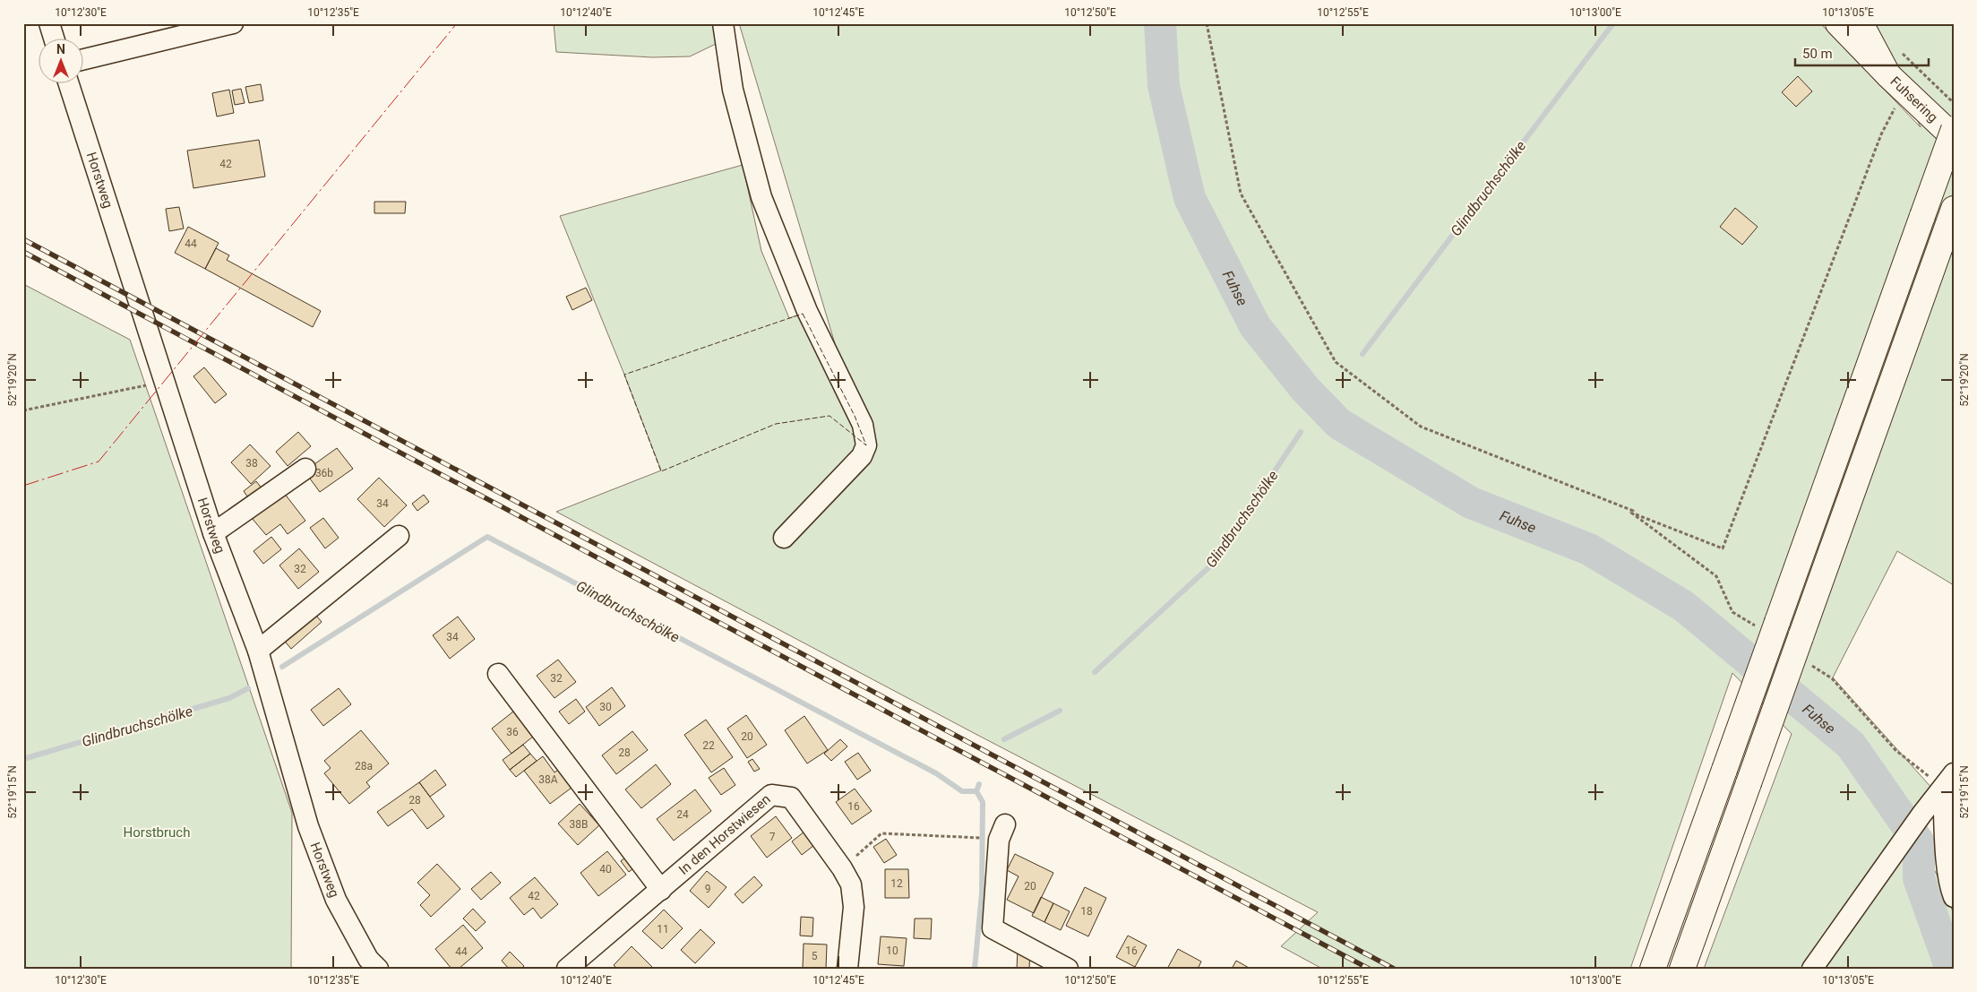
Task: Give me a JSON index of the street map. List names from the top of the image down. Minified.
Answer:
{"streets":{"main road":["Fuhsering"],"street":["Horstweg","In den Horstwiesen"]},"water":["Glindbruchschölke","Fuhse"],"parks":["Horstbruch"],"house_numbers":["42","44","38","36b","34","32","34","32","30","36","20","22","28","28a","38A","28","16","24","38B","7","40","12","20","9","42","18","11","10","16","44","5"],"scale_bar":"50 m","north":"top","coordinates":["10°12'30\"E","10°12'35\"E","10°12'40\"E","10°12'45\"E","10°12'50\"E","10°12'55\"E","10°13'00\"E","10°13'05\"E","52°19'20\"N","52°19'15\"N"]}
